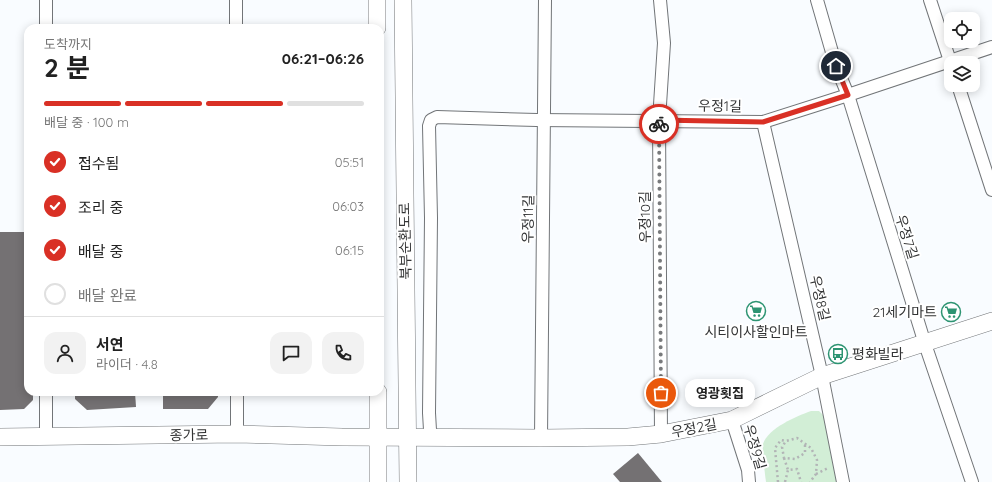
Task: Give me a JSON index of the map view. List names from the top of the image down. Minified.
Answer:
{"streets":{"street":["우정1길","우정10길","우정11길","우정7길","북부순환도로","우정8길","우정2길","종가로","우정9길"]},"crossings":[["우정1길","우정10길"],["우정1길","우정11길"],["우정1길","우정7길"],["우정1길","우정8길"],["우정1길","우정2길"],["우정10길","우정2길"],["우정11길","우정2길"],["우정7길","우정2길"],["북부순환도로","우정2길"],["우정8길","우정2길"],["우정2길","종가로"],["우정2길","우정9길"]],"places":{"supermarket":["시티이사할인마트","21세기마트"],"bus stop":["평화빌라"],"other":["영광횟집"]},"page":{"heading":["2 분","도착까지","06:21–06:26"],"panel":["서연","라이더 · 4.8"],"bar":"배달 중 · 100 m","list":[["접수됨","05:51"],["조리 중","06:03"],["배달 중","06:15"],"배달 완료"],"bubble":"영광횟집"}}
